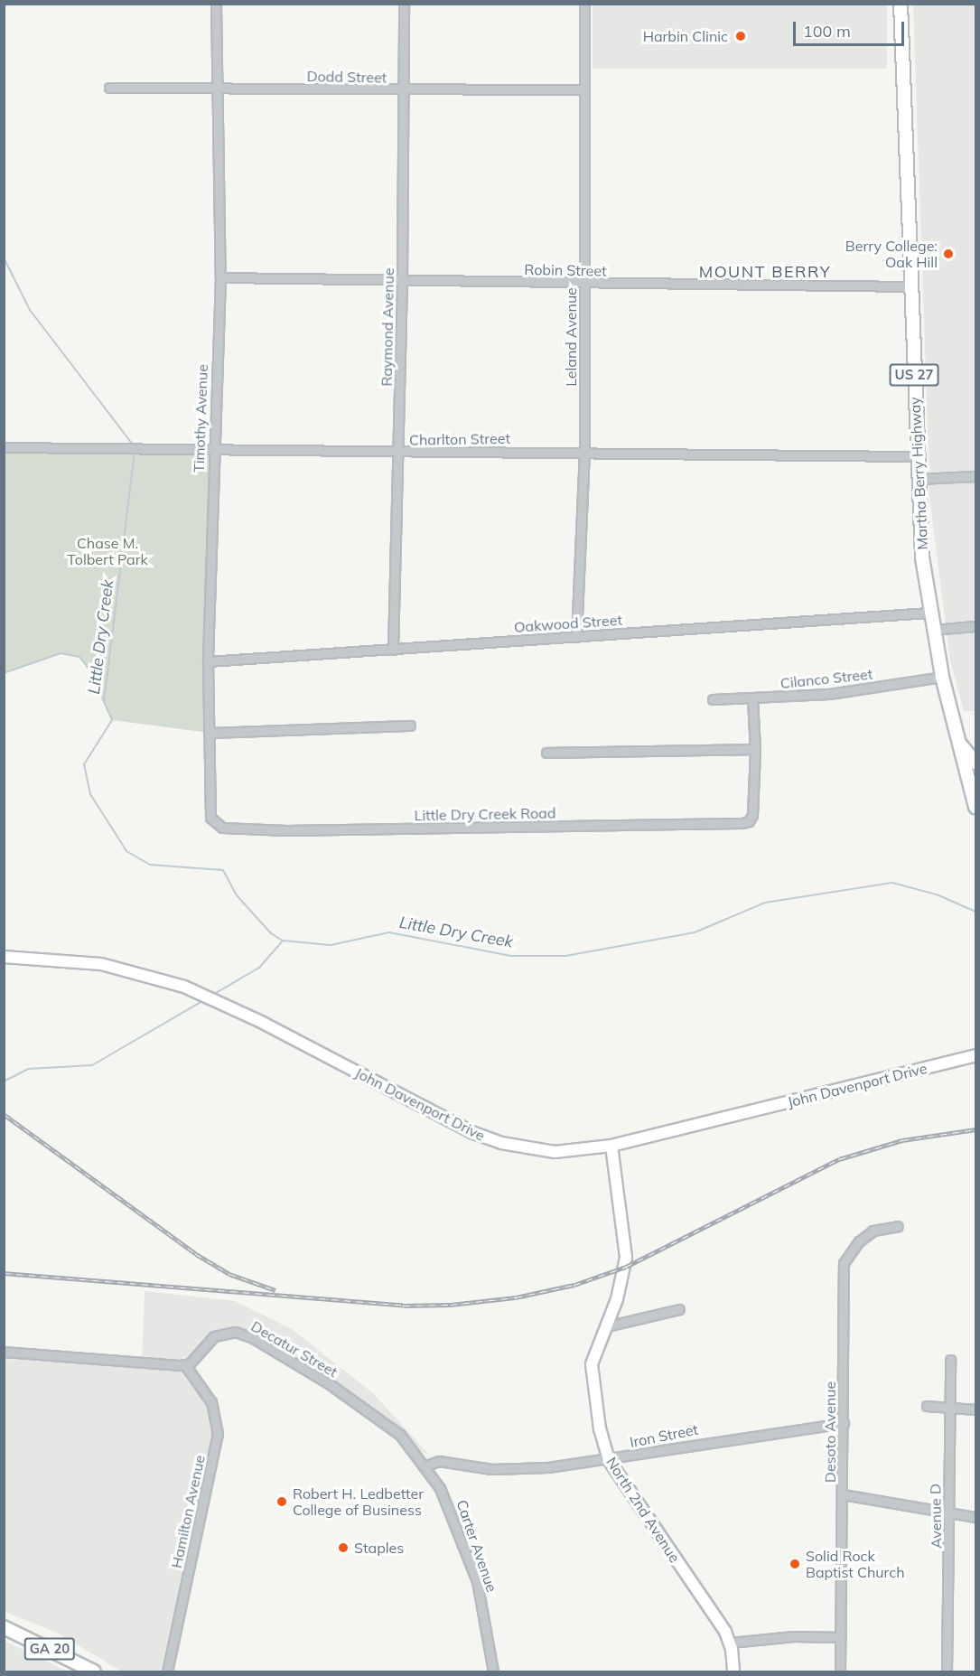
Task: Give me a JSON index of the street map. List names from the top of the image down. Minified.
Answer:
{"streets":{"main road":["US 27","Martha Berry Highway","GA 20"],"street":["Dodd Street","Robin Street","Raymond Avenue","Leland Avenue","Timothy Avenue","Charlton Street","Oakwood Street","Cilanco Street","Little Dry Creek Road","John Davenport Drive","Decatur Street","Desoto Avenue","Iron Street","North 2nd Avenue","Hamilton Avenue","Avenue D","Carter Avenue"]},"crossings":[["Dodd Street","Raymond Avenue"],["Dodd Street","Leland Avenue"],["Dodd Street","Timothy Avenue"],["Robin Street","Raymond Avenue"],["Robin Street","Leland Avenue"],["Robin Street","Timothy Avenue"],["Robin Street","Martha Berry Highway"],["Raymond Avenue","Charlton Street"],["Raymond Avenue","Oakwood Street"],["Leland Avenue","Charlton Street"],["Leland Avenue","Oakwood Street"],["Timothy Avenue","Charlton Street"],["Timothy Avenue","Oakwood Street"],["Timothy Avenue","Little Dry Creek Road"],["Charlton Street","Martha Berry Highway"],["Martha Berry Highway","Oakwood Street"],["Martha Berry Highway","Cilanco Street"],["John Davenport Drive","North 2nd Avenue"],["Decatur Street","Iron Street"],["Decatur Street","Hamilton Avenue"],["Decatur Street","Carter Avenue"],["Desoto Avenue","Iron Street"],["Iron Street","North 2nd Avenue"],["Iron Street","Carter Avenue"]],"districts":["MOUNT BERRY"],"water":["Little Dry Creek"],"parks":["Chase M. Tolbert Park"],"places":["Harbin Clinic","Berry College: Oak Hill","Robert H. Ledbetter College of Business","Staples","Solid Rock Baptist Church"],"scale_bar":"100 m"}
